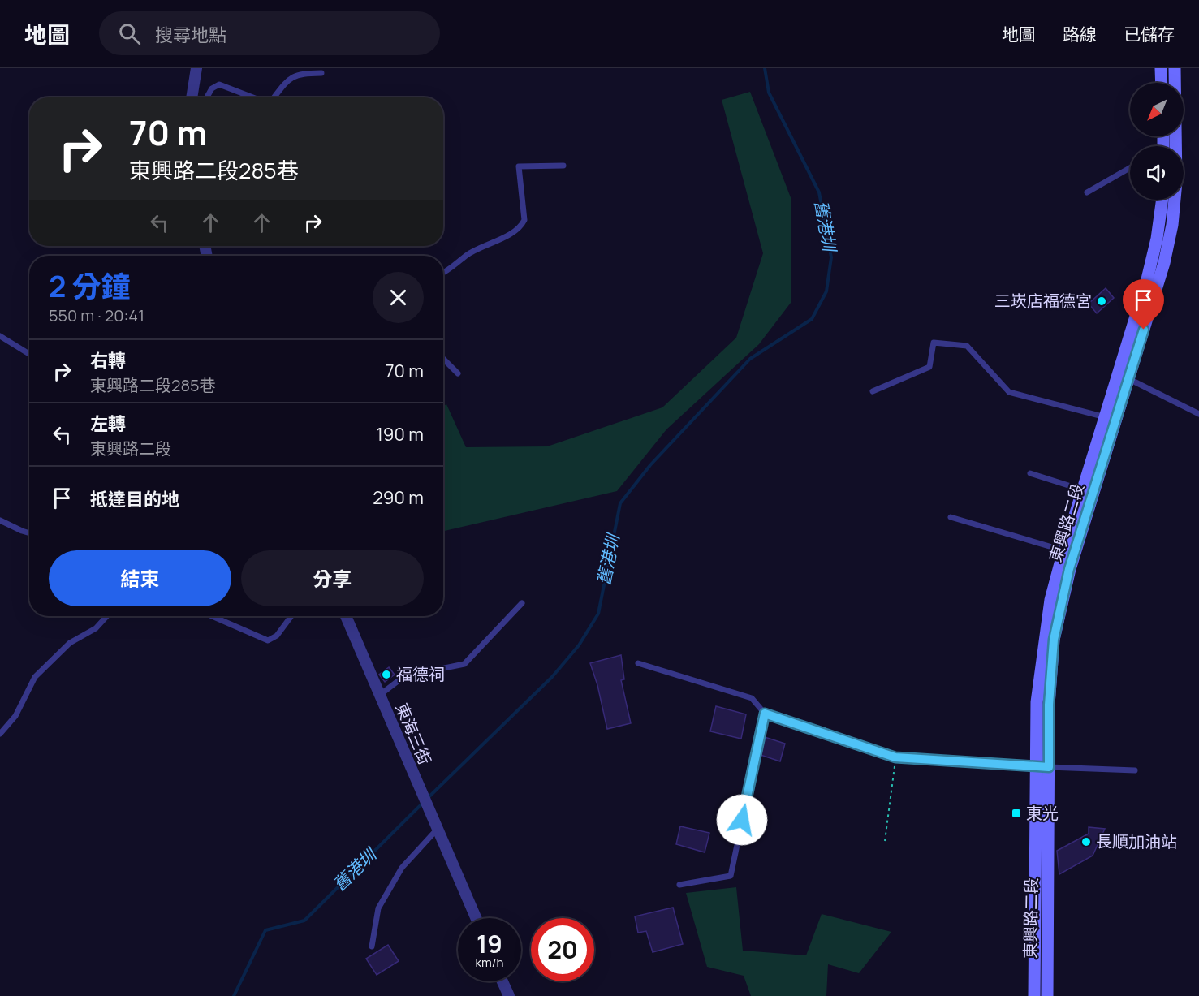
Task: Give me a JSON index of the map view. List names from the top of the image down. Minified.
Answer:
{"streets":{"main road":["東興路二段"],"street":["東海三街"]},"water":["舊港圳"],"places":{"other":["三崁店福德宮","福德祠","長順加油站"],"transit":["東光"]},"north":"bottom left","page":{"header":"地圖","search":"搜尋地點","nav":["地圖","路線","已儲存"],"turn":["70 m","東興路二段285巷"],"heading":["2 分鐘","550 m · 20:41"],"list":[{"name":"右轉","note":"東興路二段285巷","value":"70 m"},{"name":"左轉","note":"東興路二段","value":"190 m"},{"name":"抵達目的地","value":"290 m"}],"buttons":["結束","分享"],"speed":"19 km/h","limit":"20"}}
